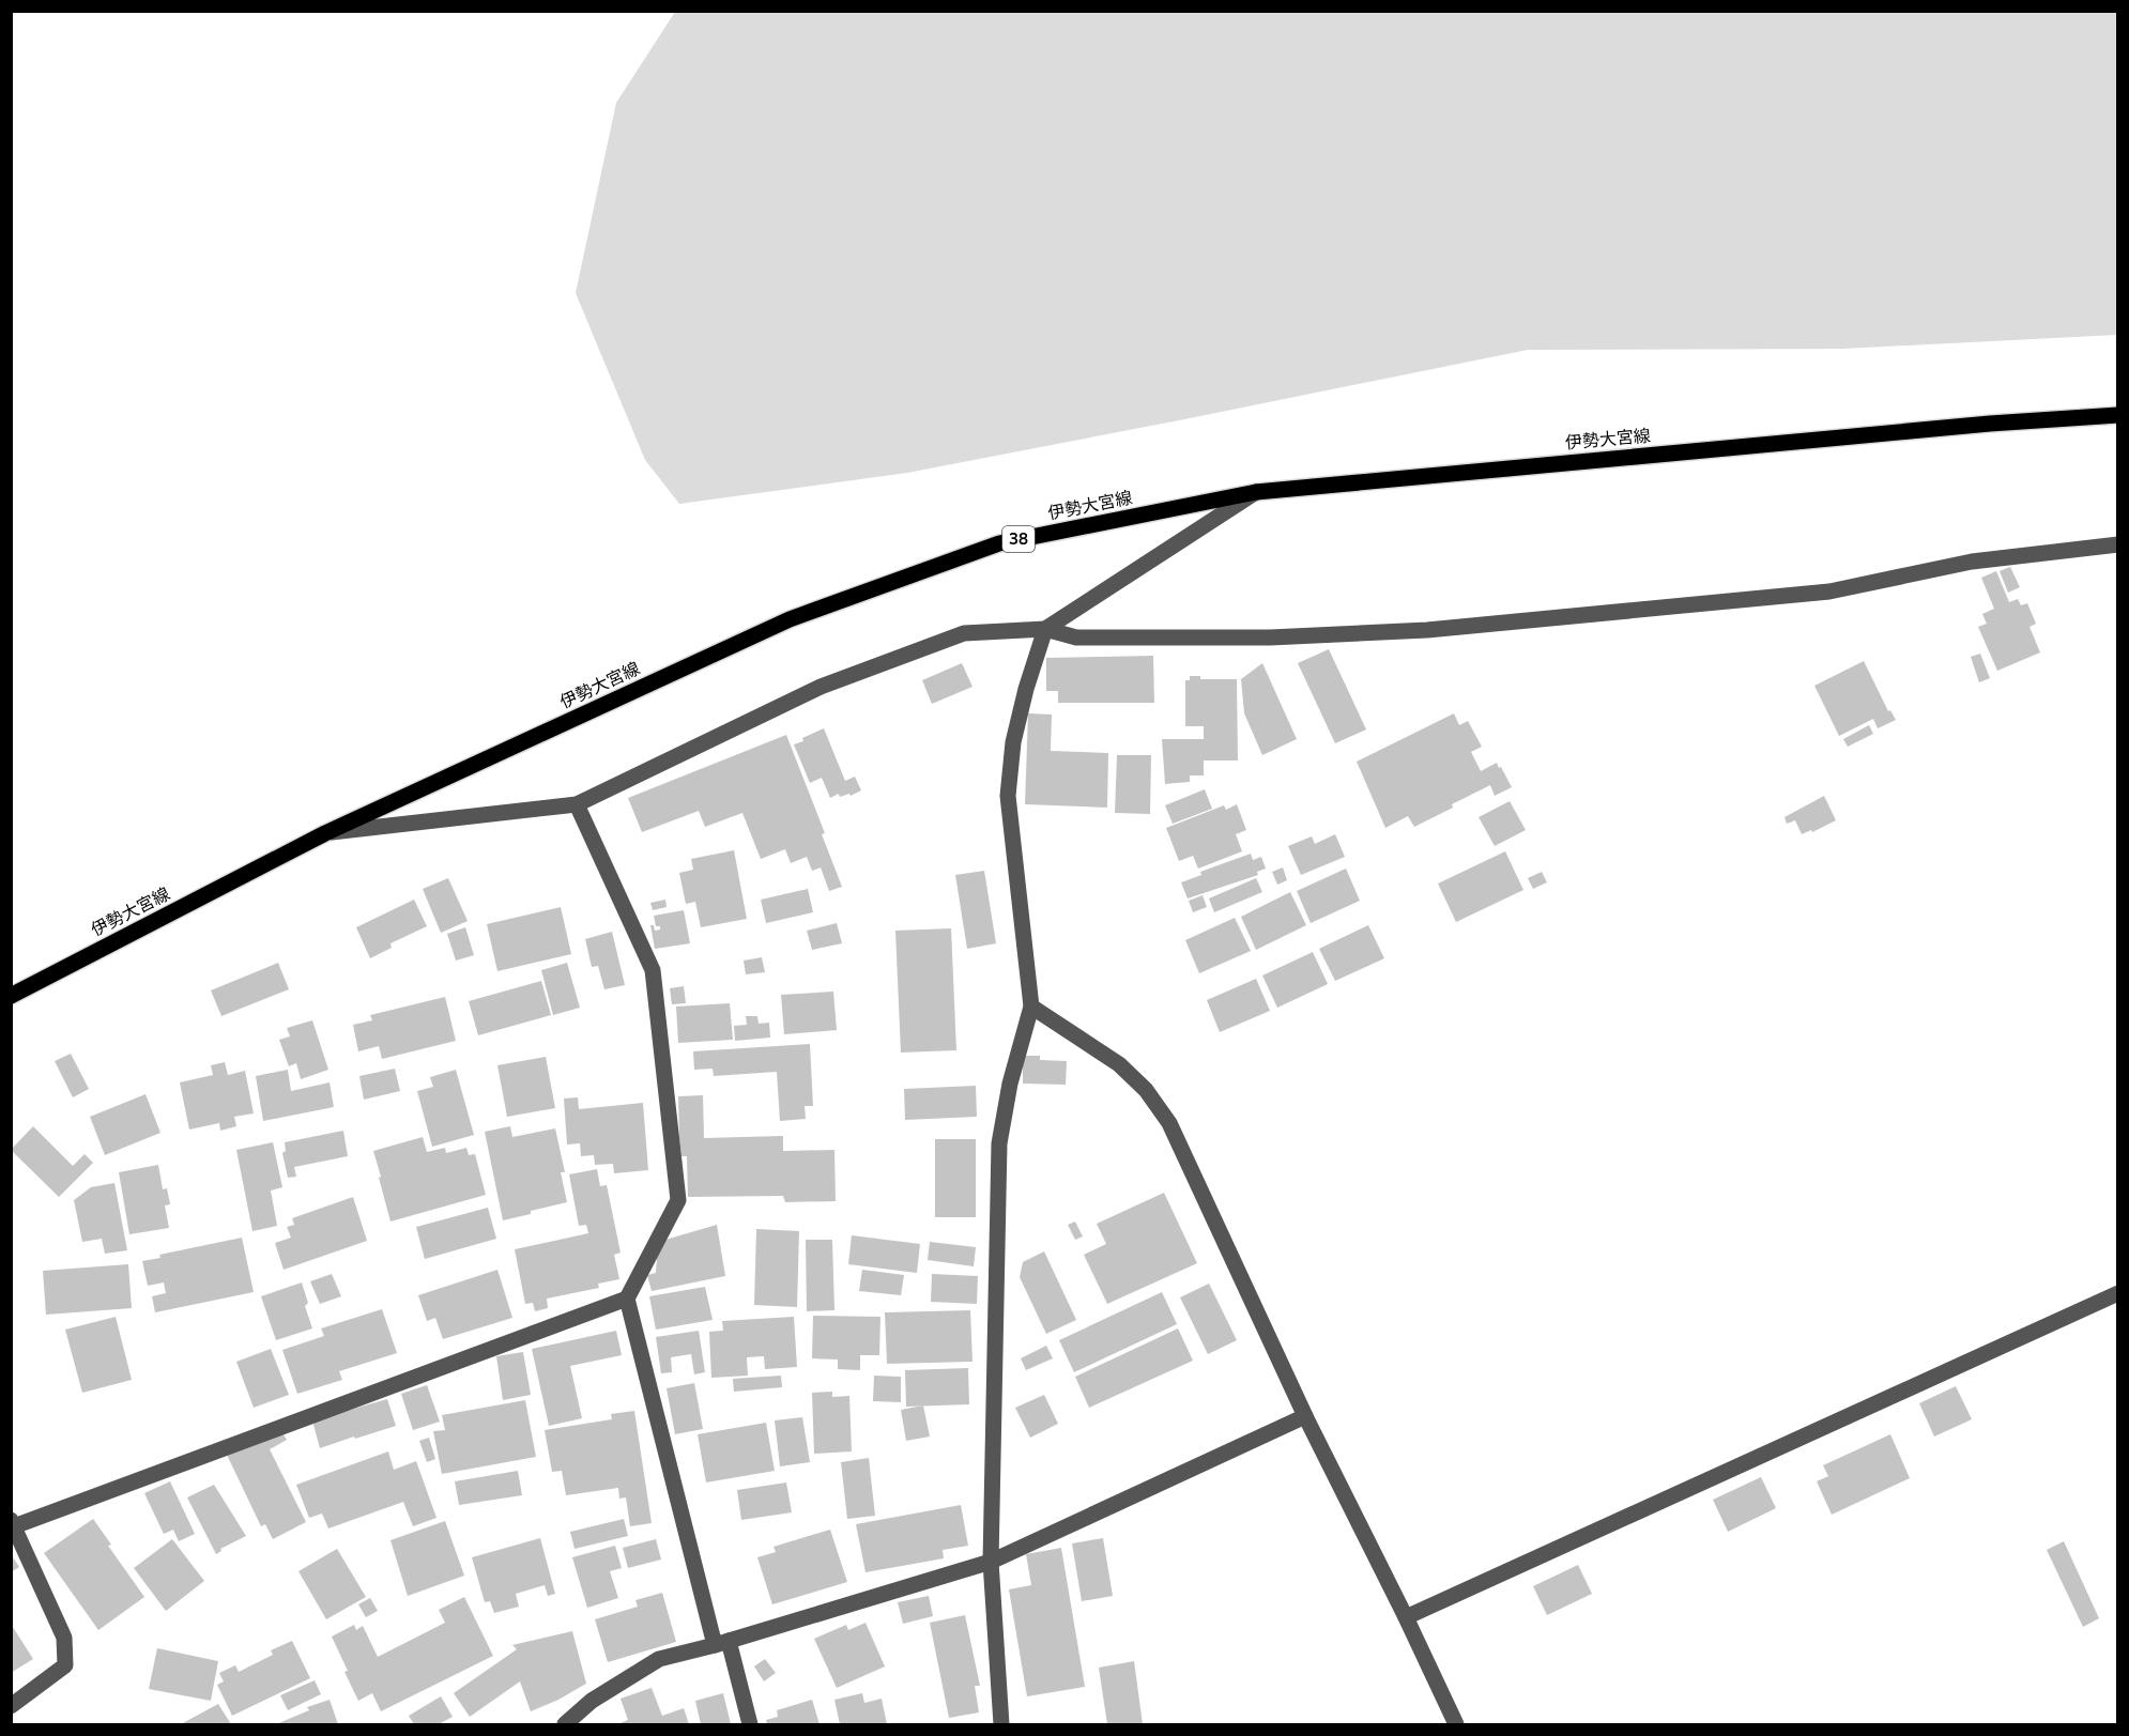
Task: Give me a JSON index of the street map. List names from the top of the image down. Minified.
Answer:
{"streets":{"main road":["伊勢大宮線","38"]}}
